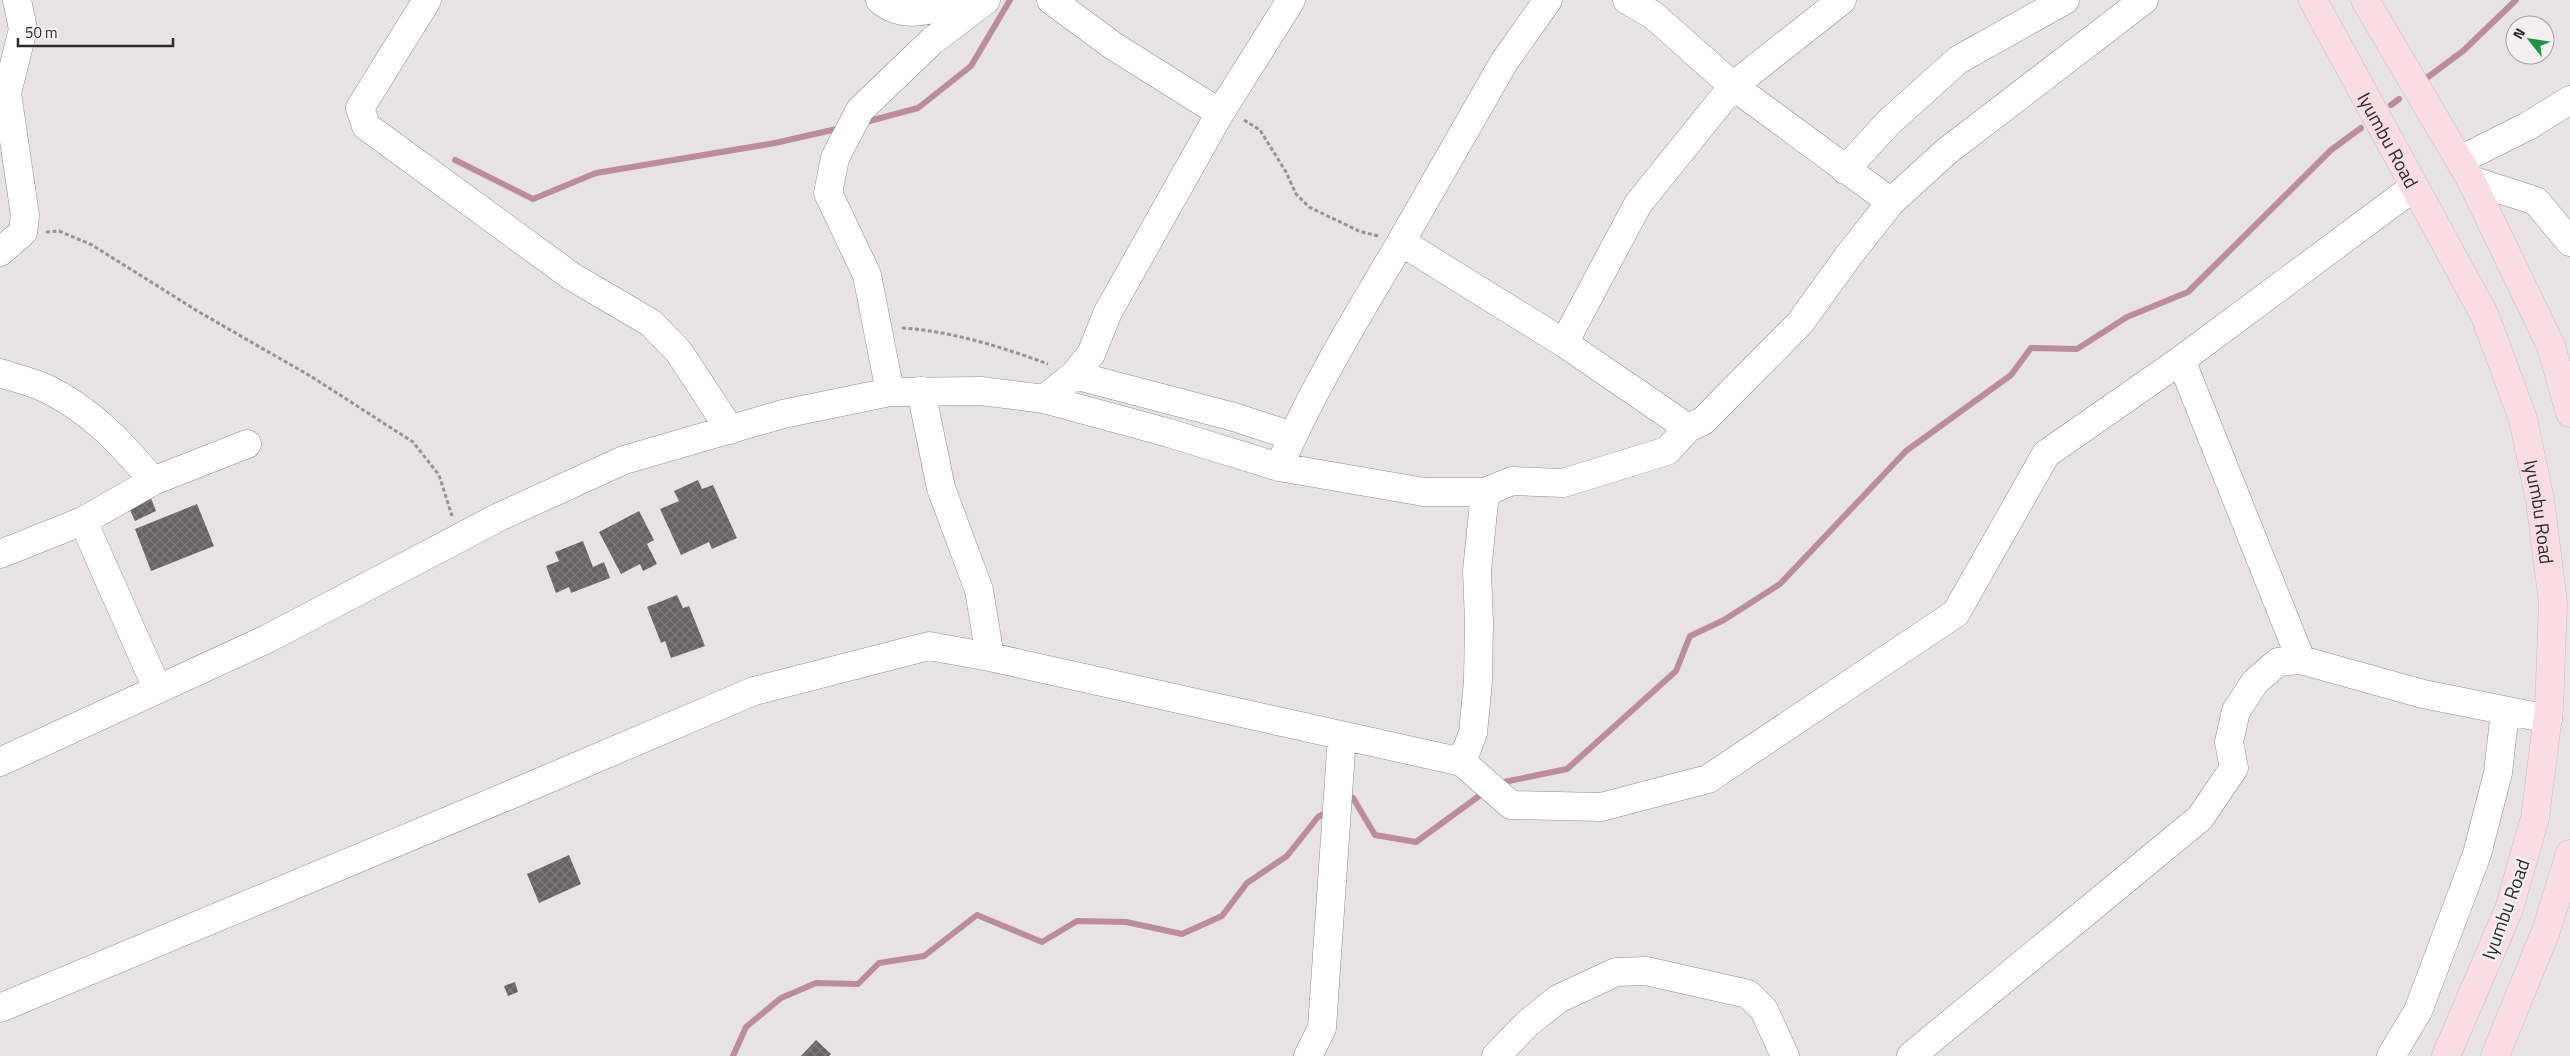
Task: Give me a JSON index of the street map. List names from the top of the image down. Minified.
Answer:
{"streets":{"main road":["Iyumbu Road"]},"scale_bar":"50 m","north":"top left"}
